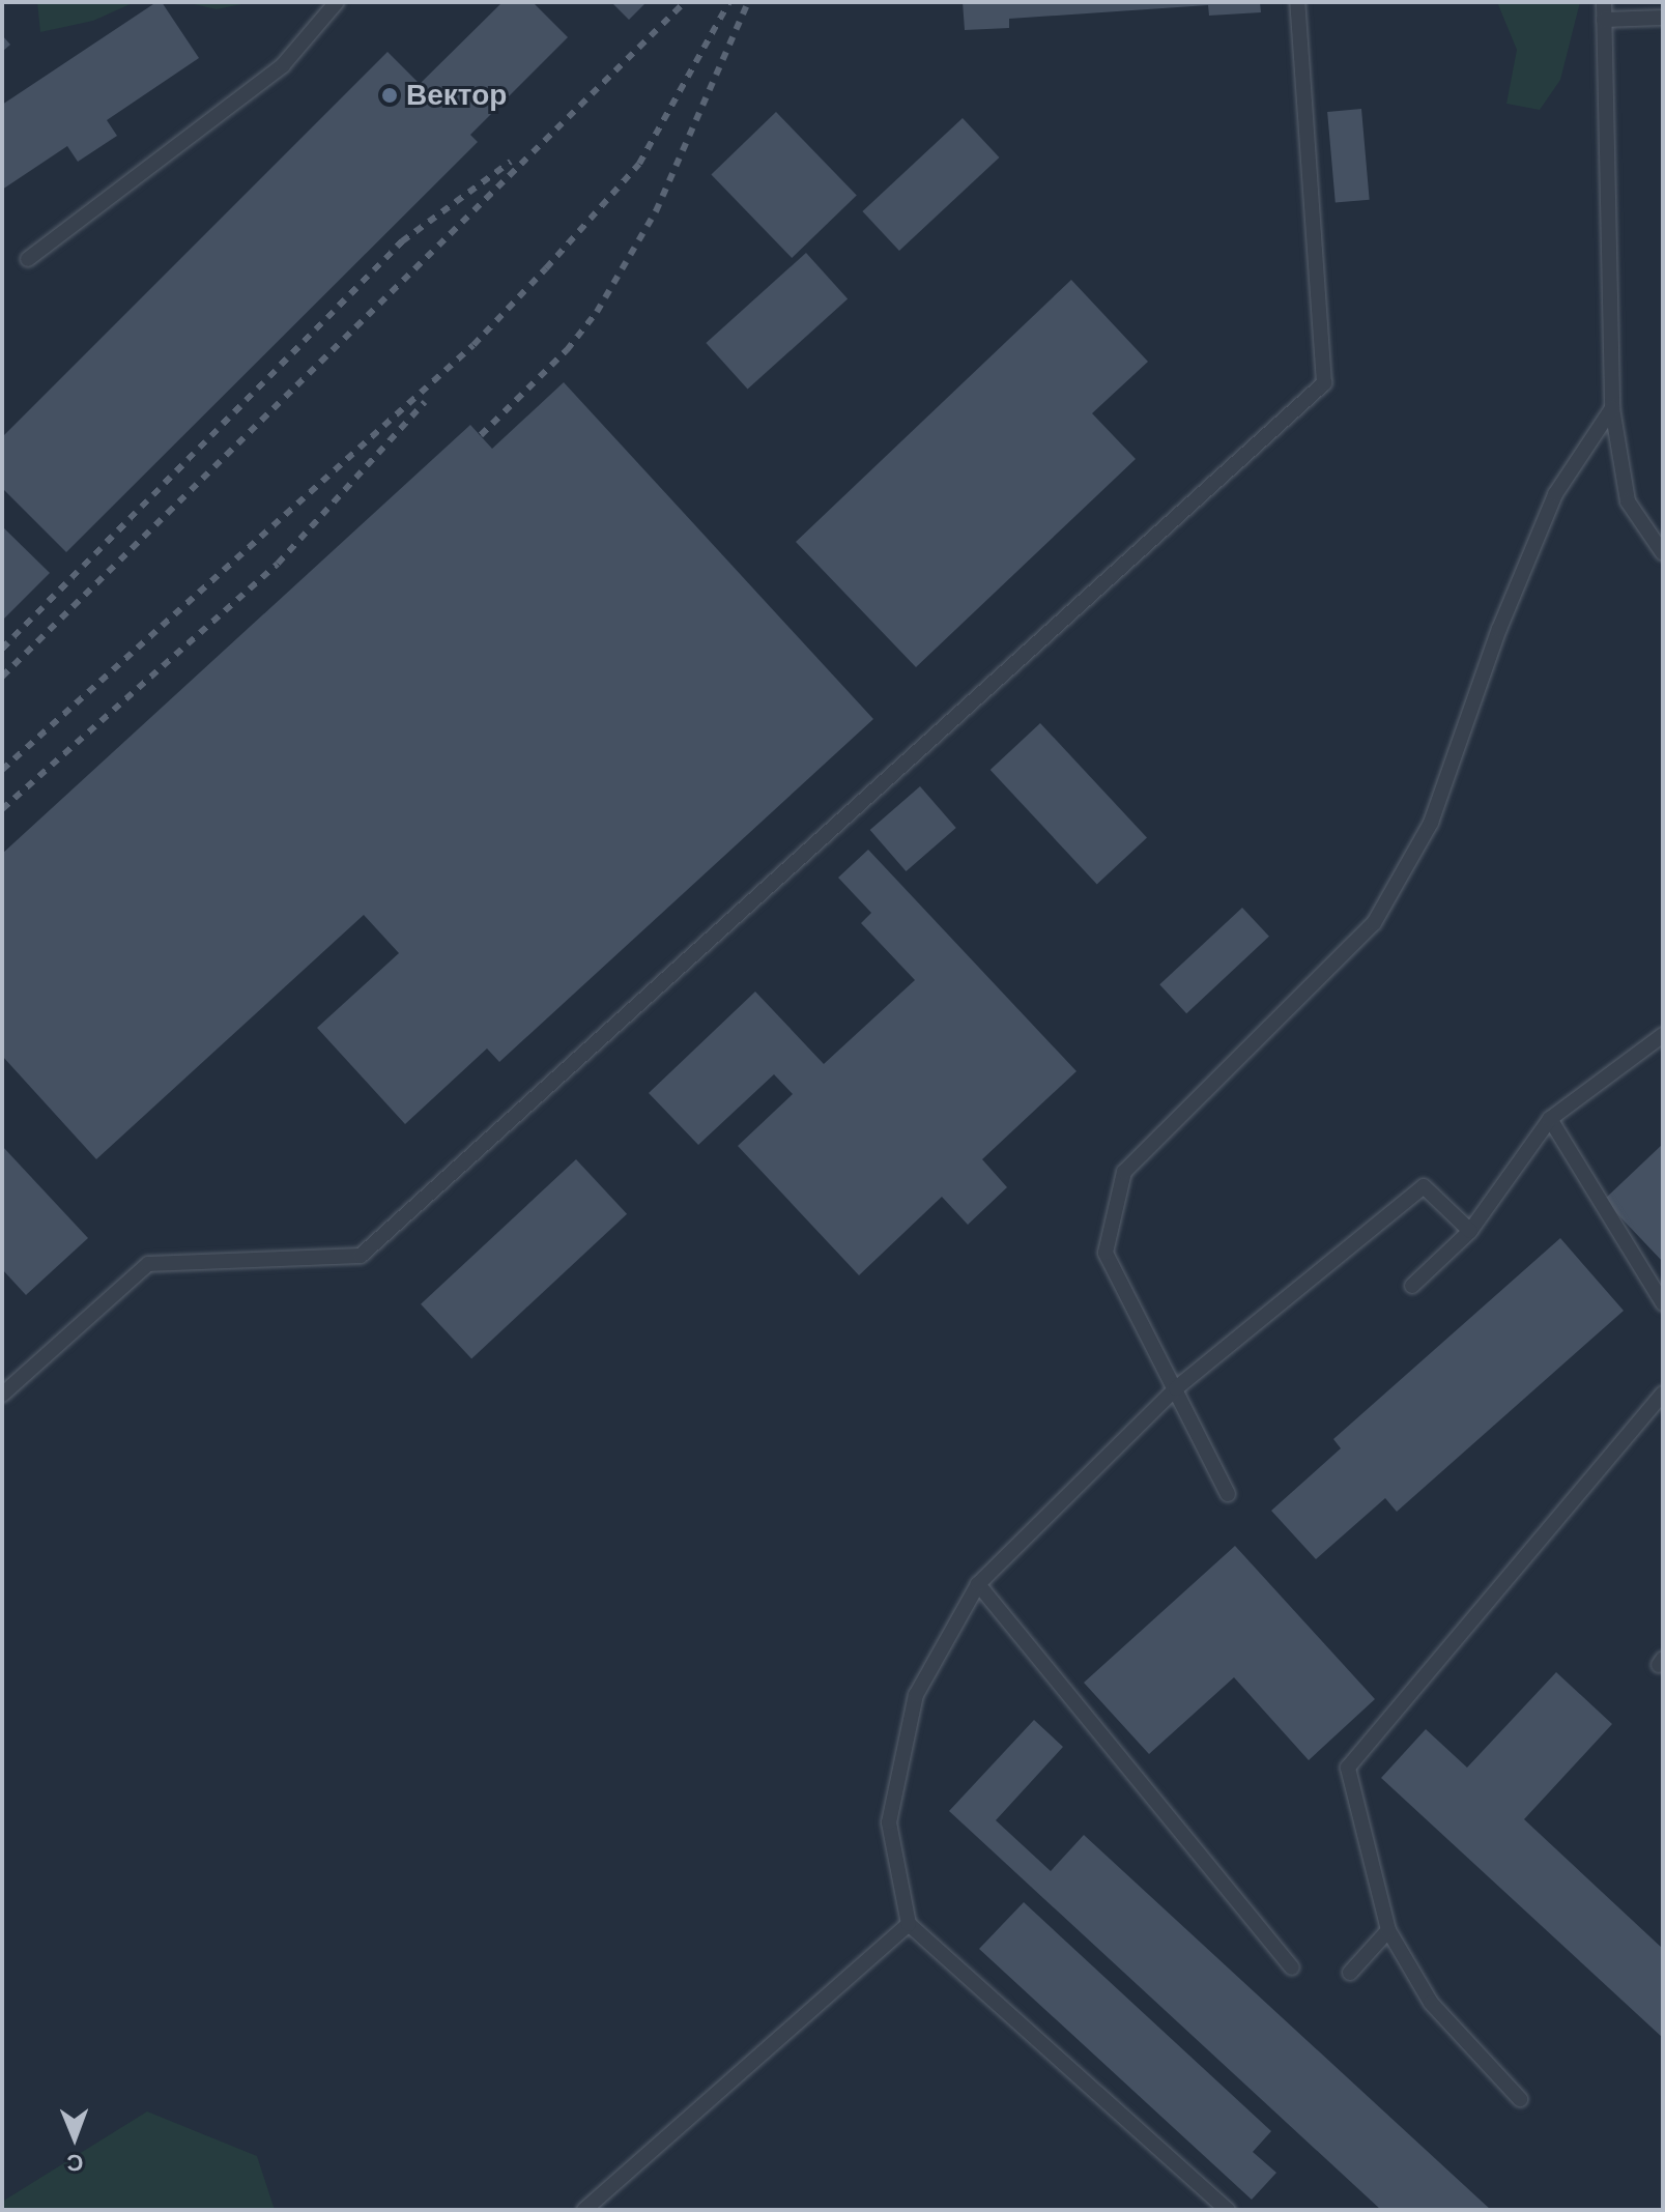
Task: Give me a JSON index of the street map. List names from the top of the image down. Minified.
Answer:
{"places":["Вектор"],"north":"bottom"}
